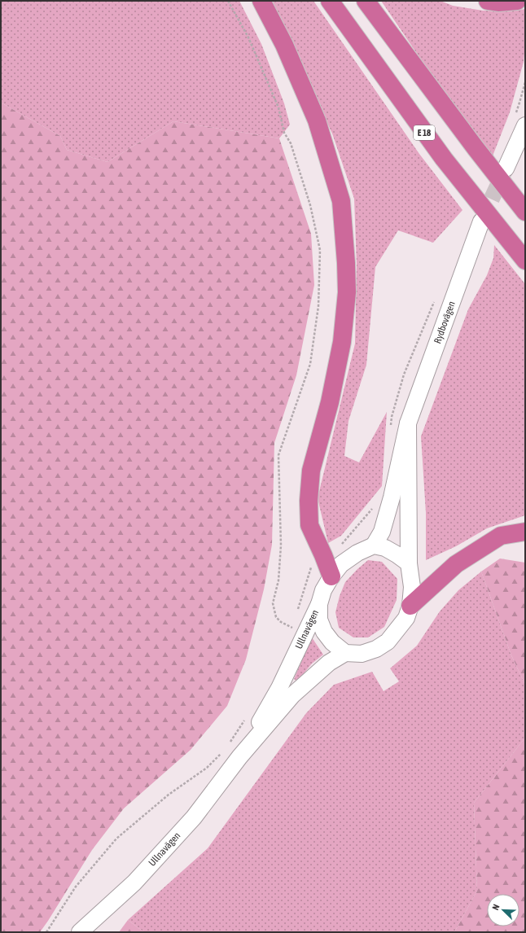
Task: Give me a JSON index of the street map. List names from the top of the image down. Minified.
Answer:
{"streets":{"highway":["E 18"],"street":["Rydbovägen","Ullnavägen"]},"crossings":[["Rydbovägen","Ullnavägen"]],"north":"top left"}
